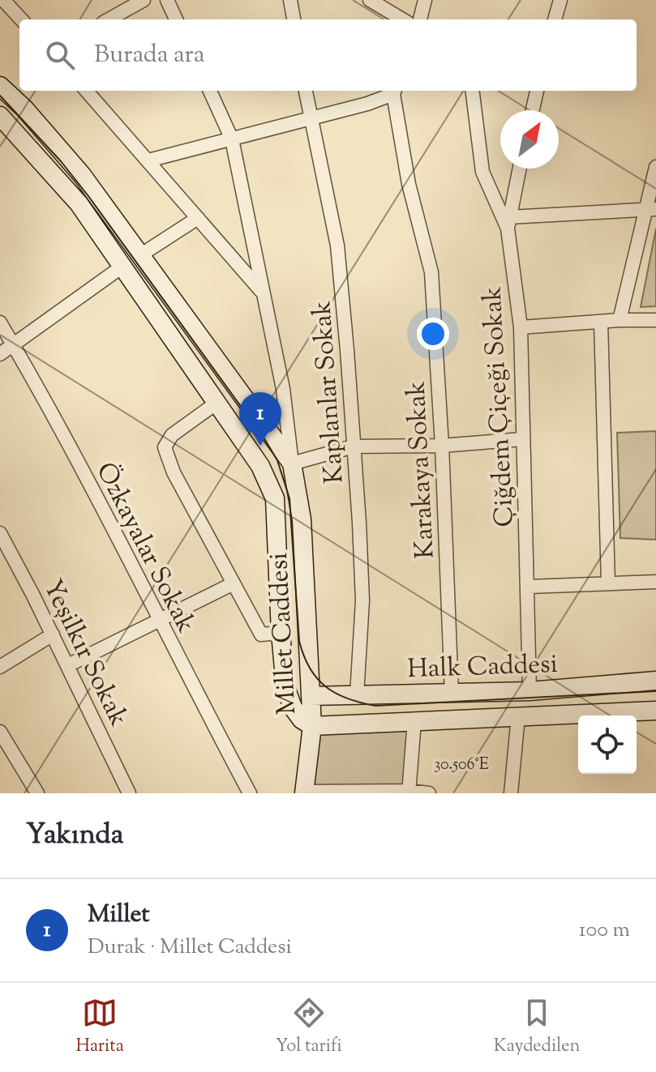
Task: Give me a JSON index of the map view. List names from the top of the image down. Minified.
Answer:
{"streets":{"main road":["Millet Caddesi","Halk Caddesi"],"street":["Kaplanlar Sokak","Çiğdem Çiçeği Sokak","Karakaya Sokak","Özkayalar Sokak","Yeşilkır Sokak"]},"crossings":[["Kaplanlar Sokak","Halk Caddesi"],["Çiğdem Çiçeği Sokak","Halk Caddesi"],["Karakaya Sokak","Halk Caddesi"],["Millet Caddesi","Halk Caddesi"]],"north":"top right","page":{"search":"Burada ara","pins":"1","heading":"Yakında","list":[{"mark":"1","name":"Millet","note":"Durak · Millet Caddesi","value":"100 m"}],"nav":["Harita","Yol tarifi","Kaydedilen"]},"coordinates":["30.506°E"]}
